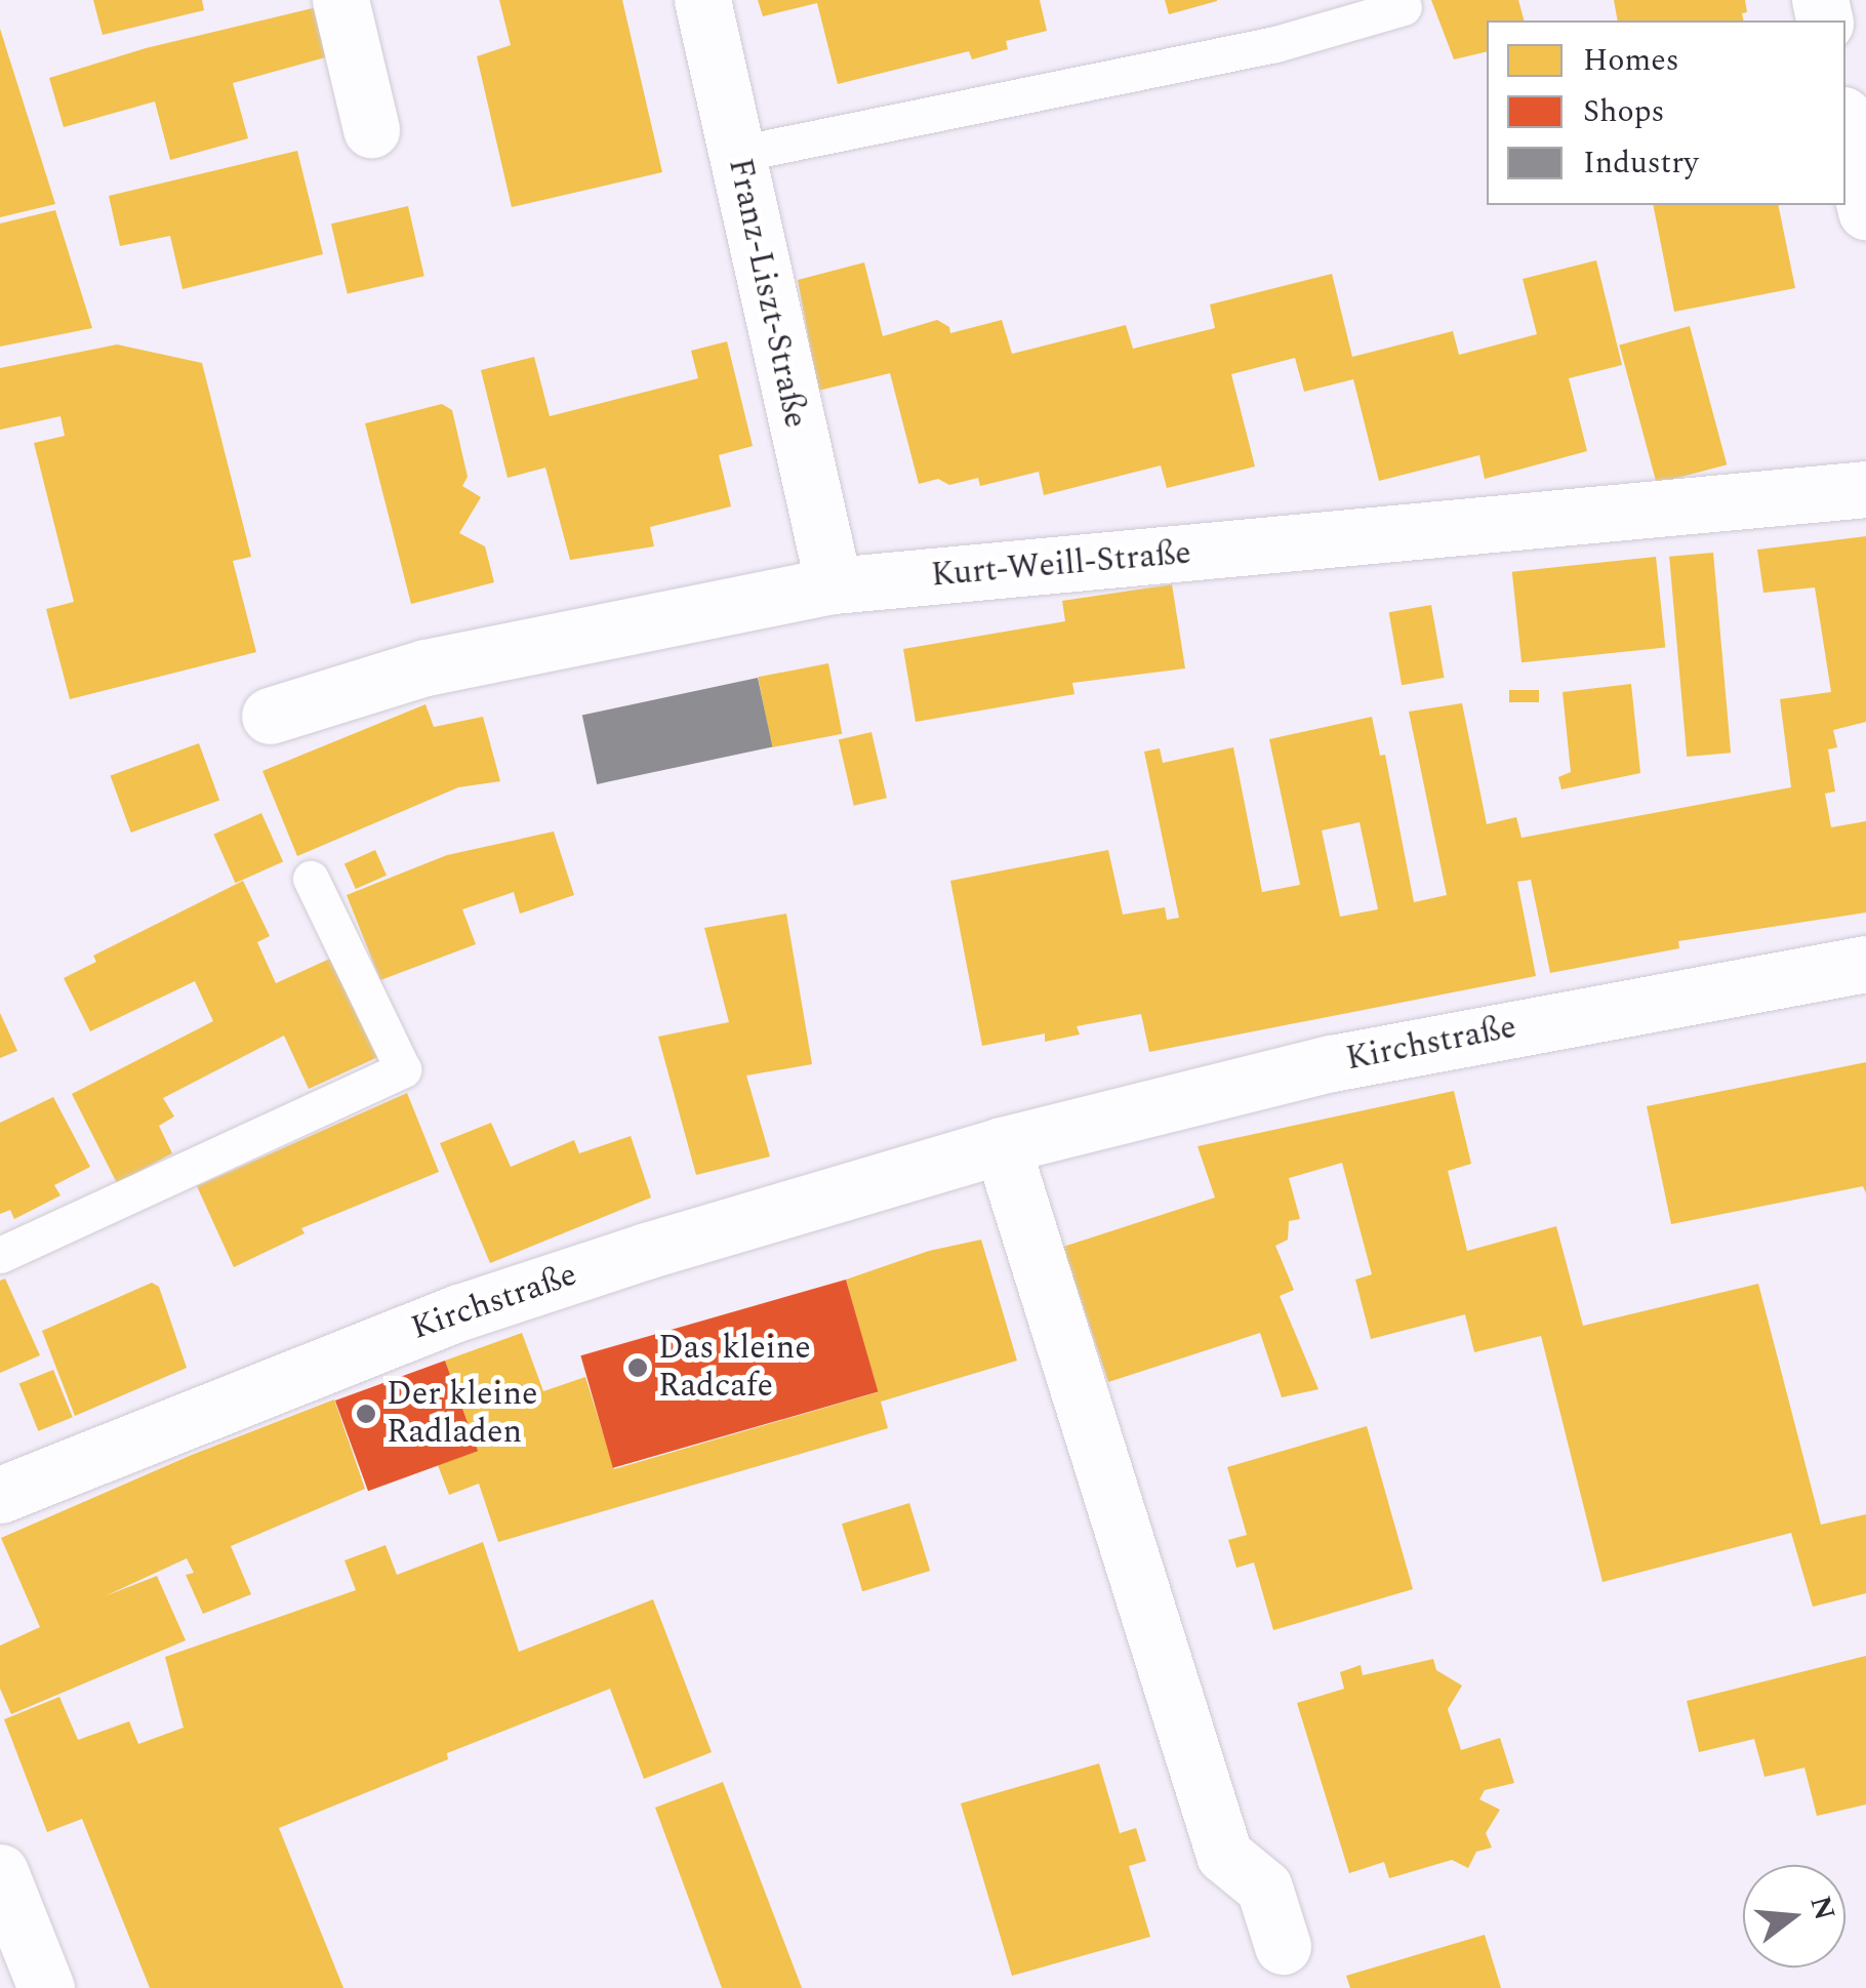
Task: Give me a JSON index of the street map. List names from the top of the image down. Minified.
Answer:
{"streets":{"street":["Franz-Liszt-Straße","Kurt-Weill-Straße","Kirchstraße"]},"crossings":[["Franz-Liszt-Straße","Kurt-Weill-Straße"]],"places":["Das kleine Radcafe","Der kleine Radladen"],"legend":["Homes","Shops","Industry"],"north":"right"}
